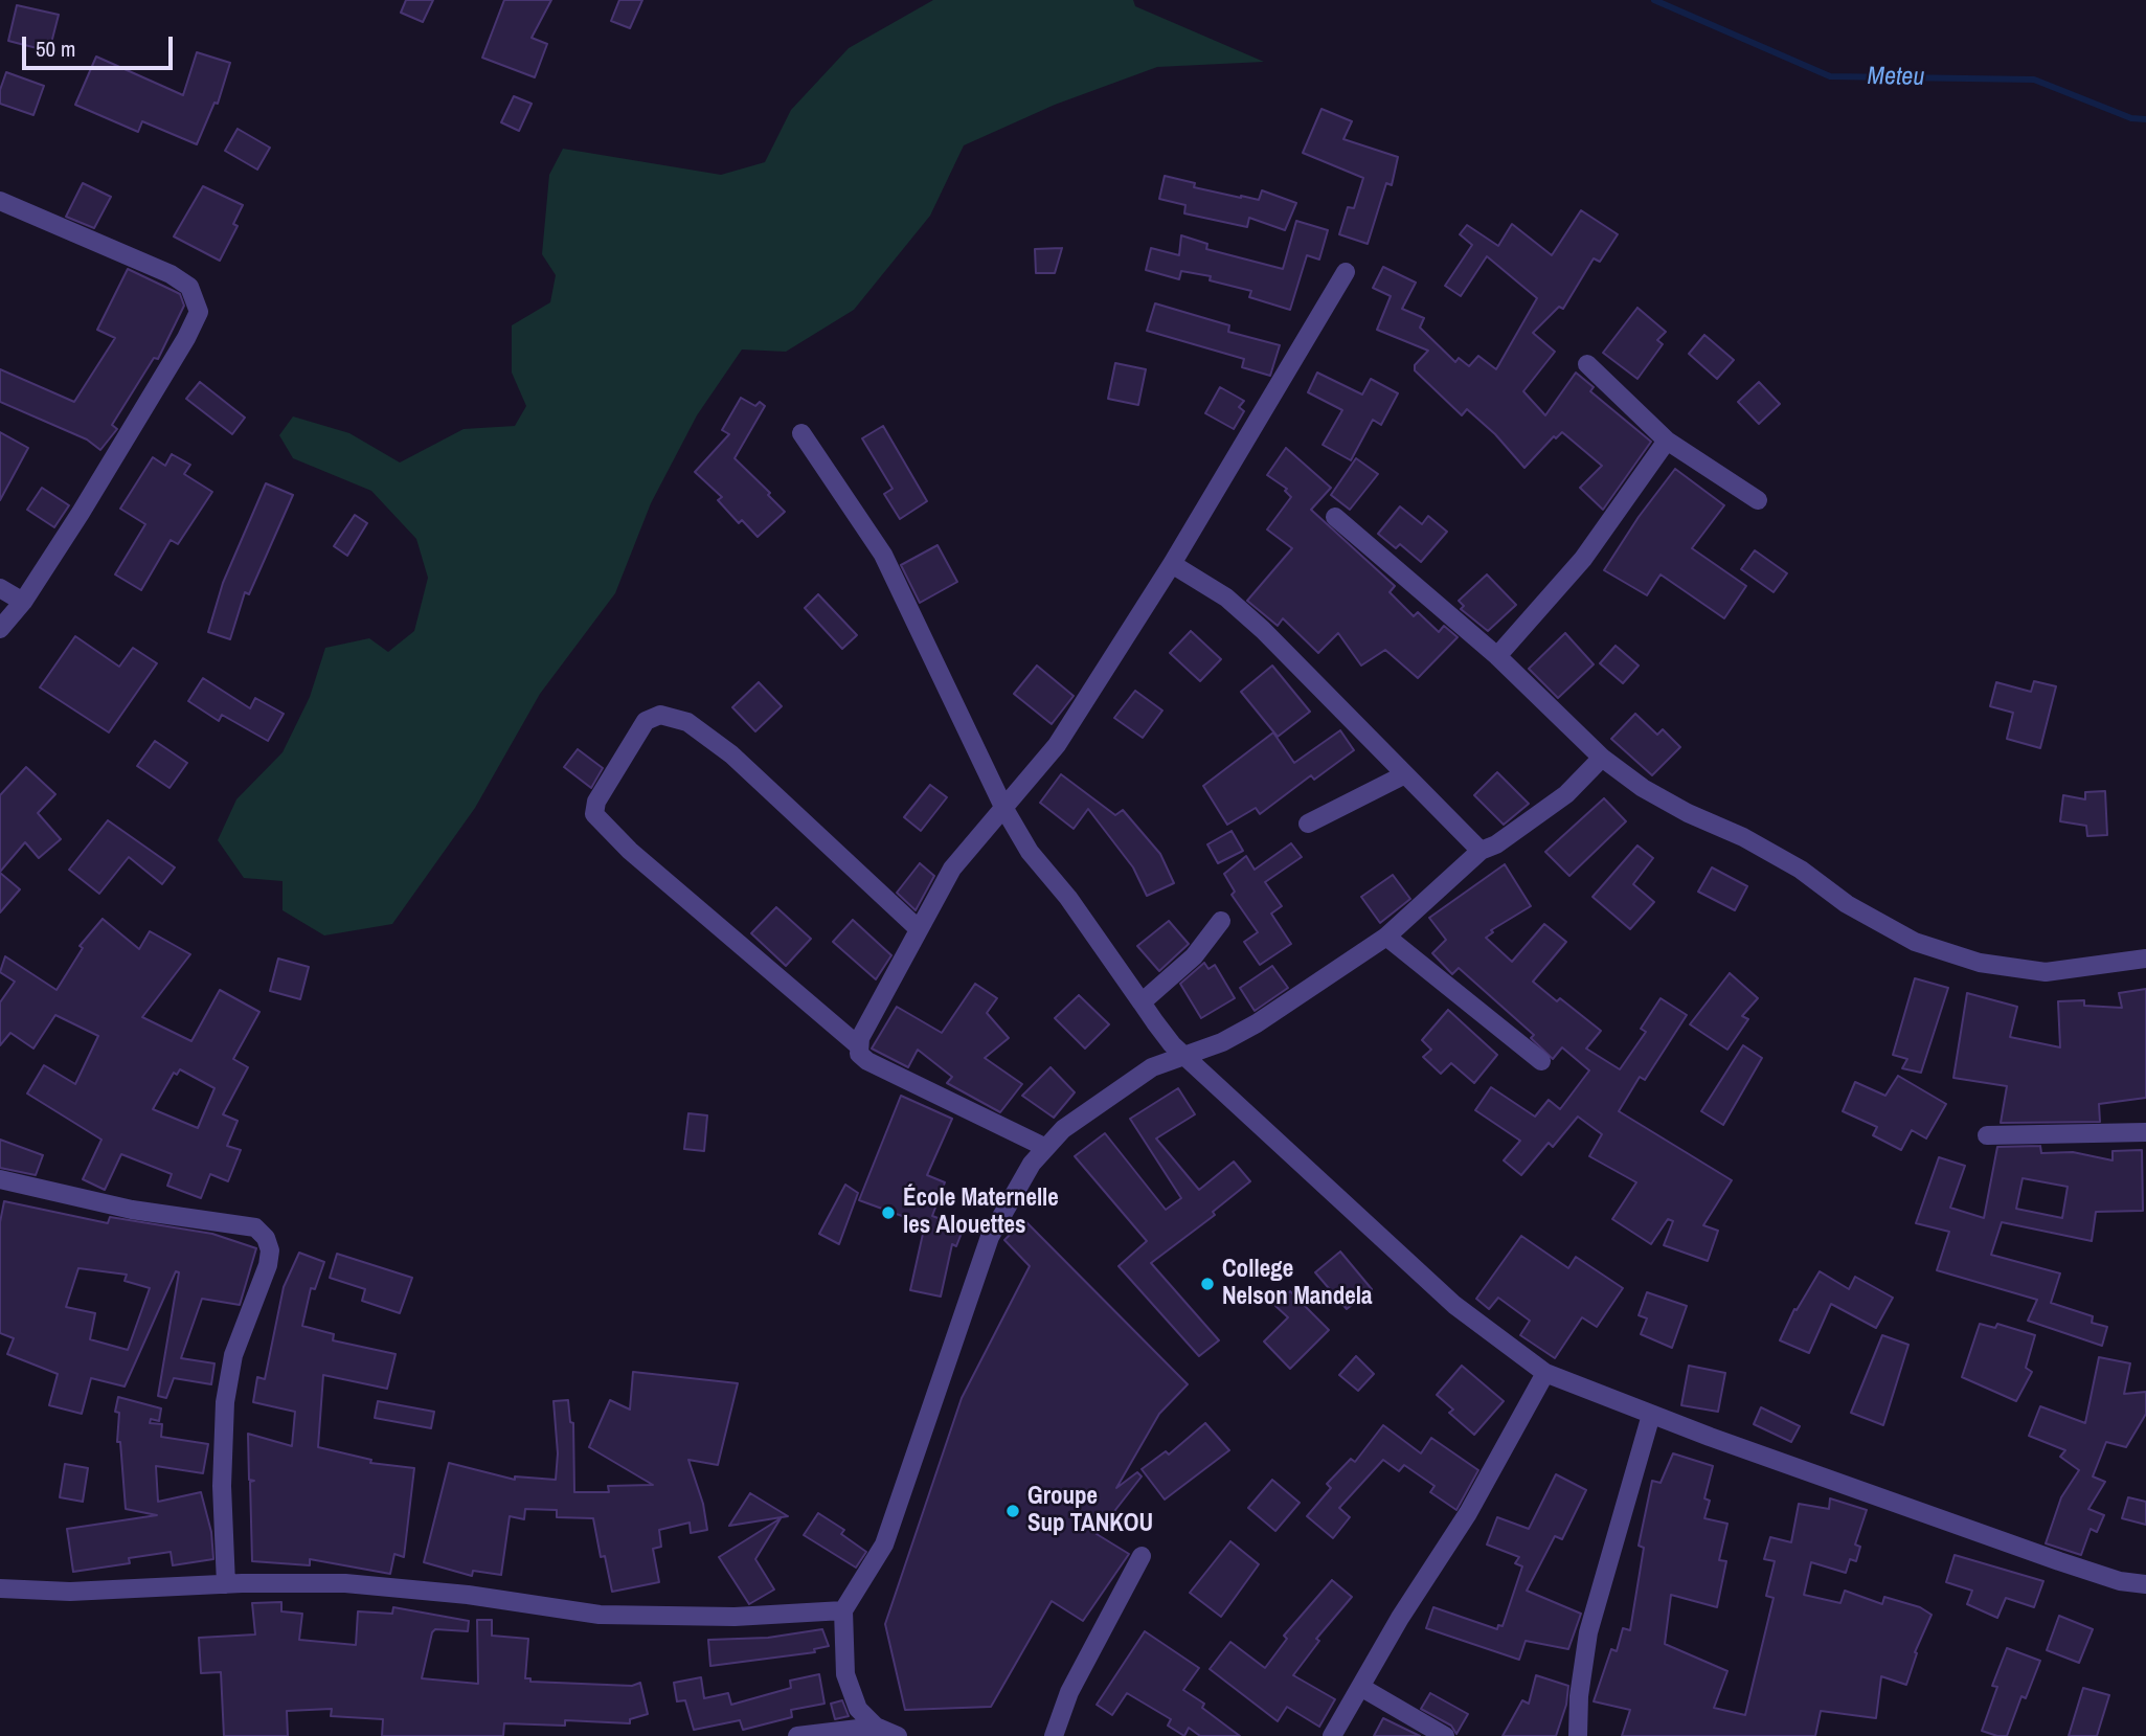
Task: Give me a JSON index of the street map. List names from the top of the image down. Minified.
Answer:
{"water":["Meteu"],"places":["École Maternelle les Alouettes","College Nelson Mandela","Groupe Sup TANKOU"],"scale_bar":"50 m"}
